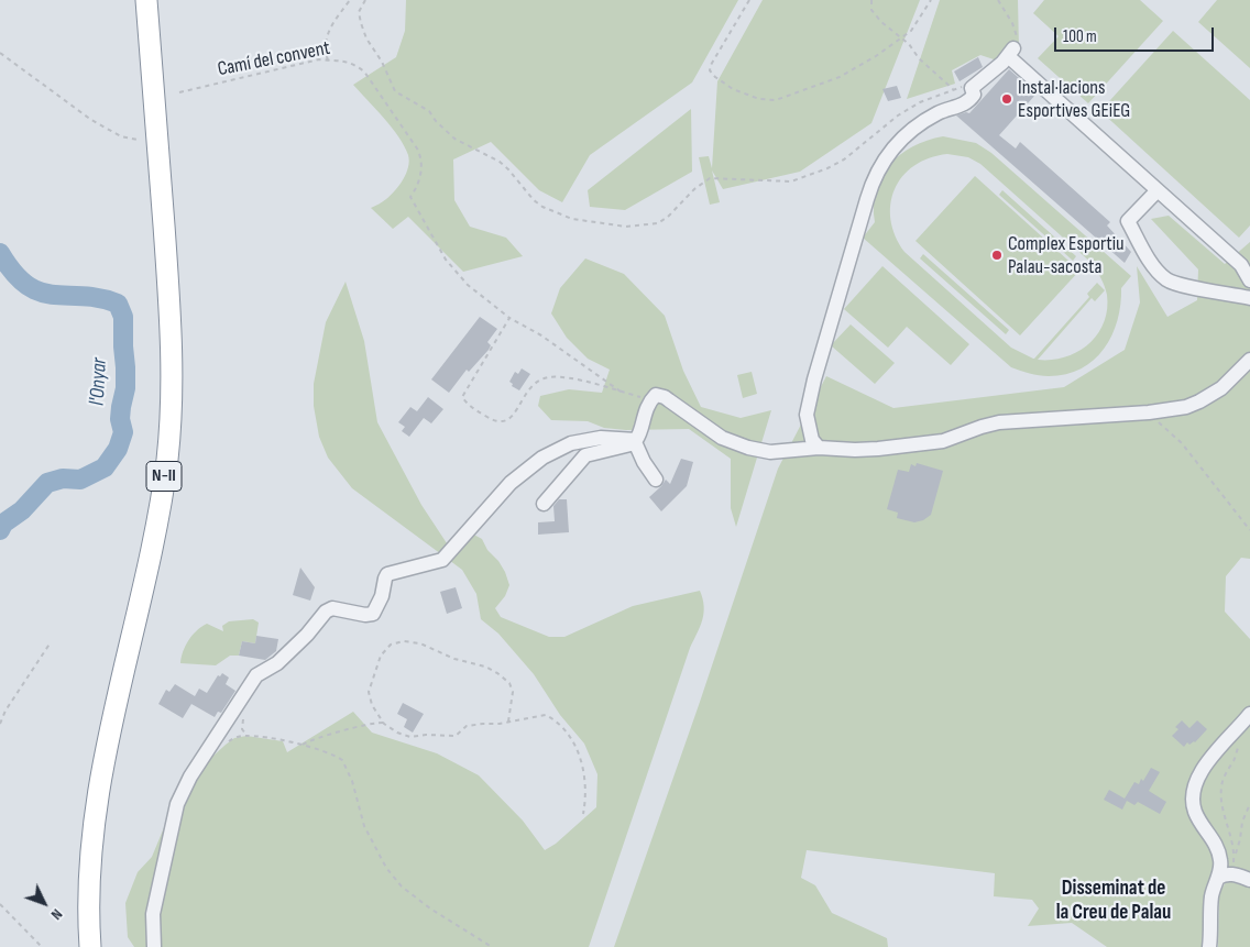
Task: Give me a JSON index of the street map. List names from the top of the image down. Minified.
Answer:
{"streets":{"highway":["N-II"],"path":["Camí del convent"]},"districts":["Disseminat de la Creu de Palau"],"water":["l'Onyar"],"places":["Instal·lacions Esportives GEiEG","Complex Esportiu Palau-sacosta"],"scale_bar":"100 m","north":"bottom right"}
